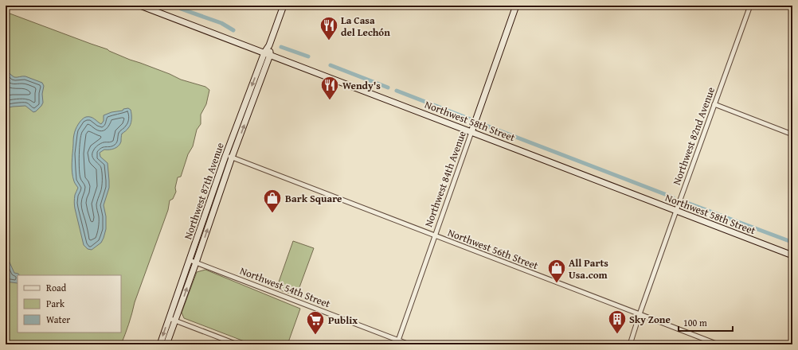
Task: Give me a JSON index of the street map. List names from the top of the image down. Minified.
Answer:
{"streets":{"main road":["Northwest 58th Street","Northwest 84th Avenue","Northwest 87th Avenue"],"street":["Northwest 82nd Avenue","Northwest 56th Street","Northwest 54th Street"]},"crossings":[["Northwest 58th Street","Northwest 82nd Avenue"],["Northwest 58th Street","Northwest 84th Avenue"],["Northwest 58th Street","Northwest 87th Avenue"],["Northwest 82nd Avenue","Northwest 56th Street"],["Northwest 84th Avenue","Northwest 56th Street"],["Northwest 84th Avenue","Northwest 54th Street"],["Northwest 87th Avenue","Northwest 56th Street"],["Northwest 87th Avenue","Northwest 54th Street"]],"places":{"restaurant":["La Casa del Lechón","Wendy's"],"shop":["Bark Square","All Parts Usa.com"],"building":["Sky Zone"],"supermarket":["Publix"]},"legend":["Road","Park","Water"],"scale_bar":"100 m"}
